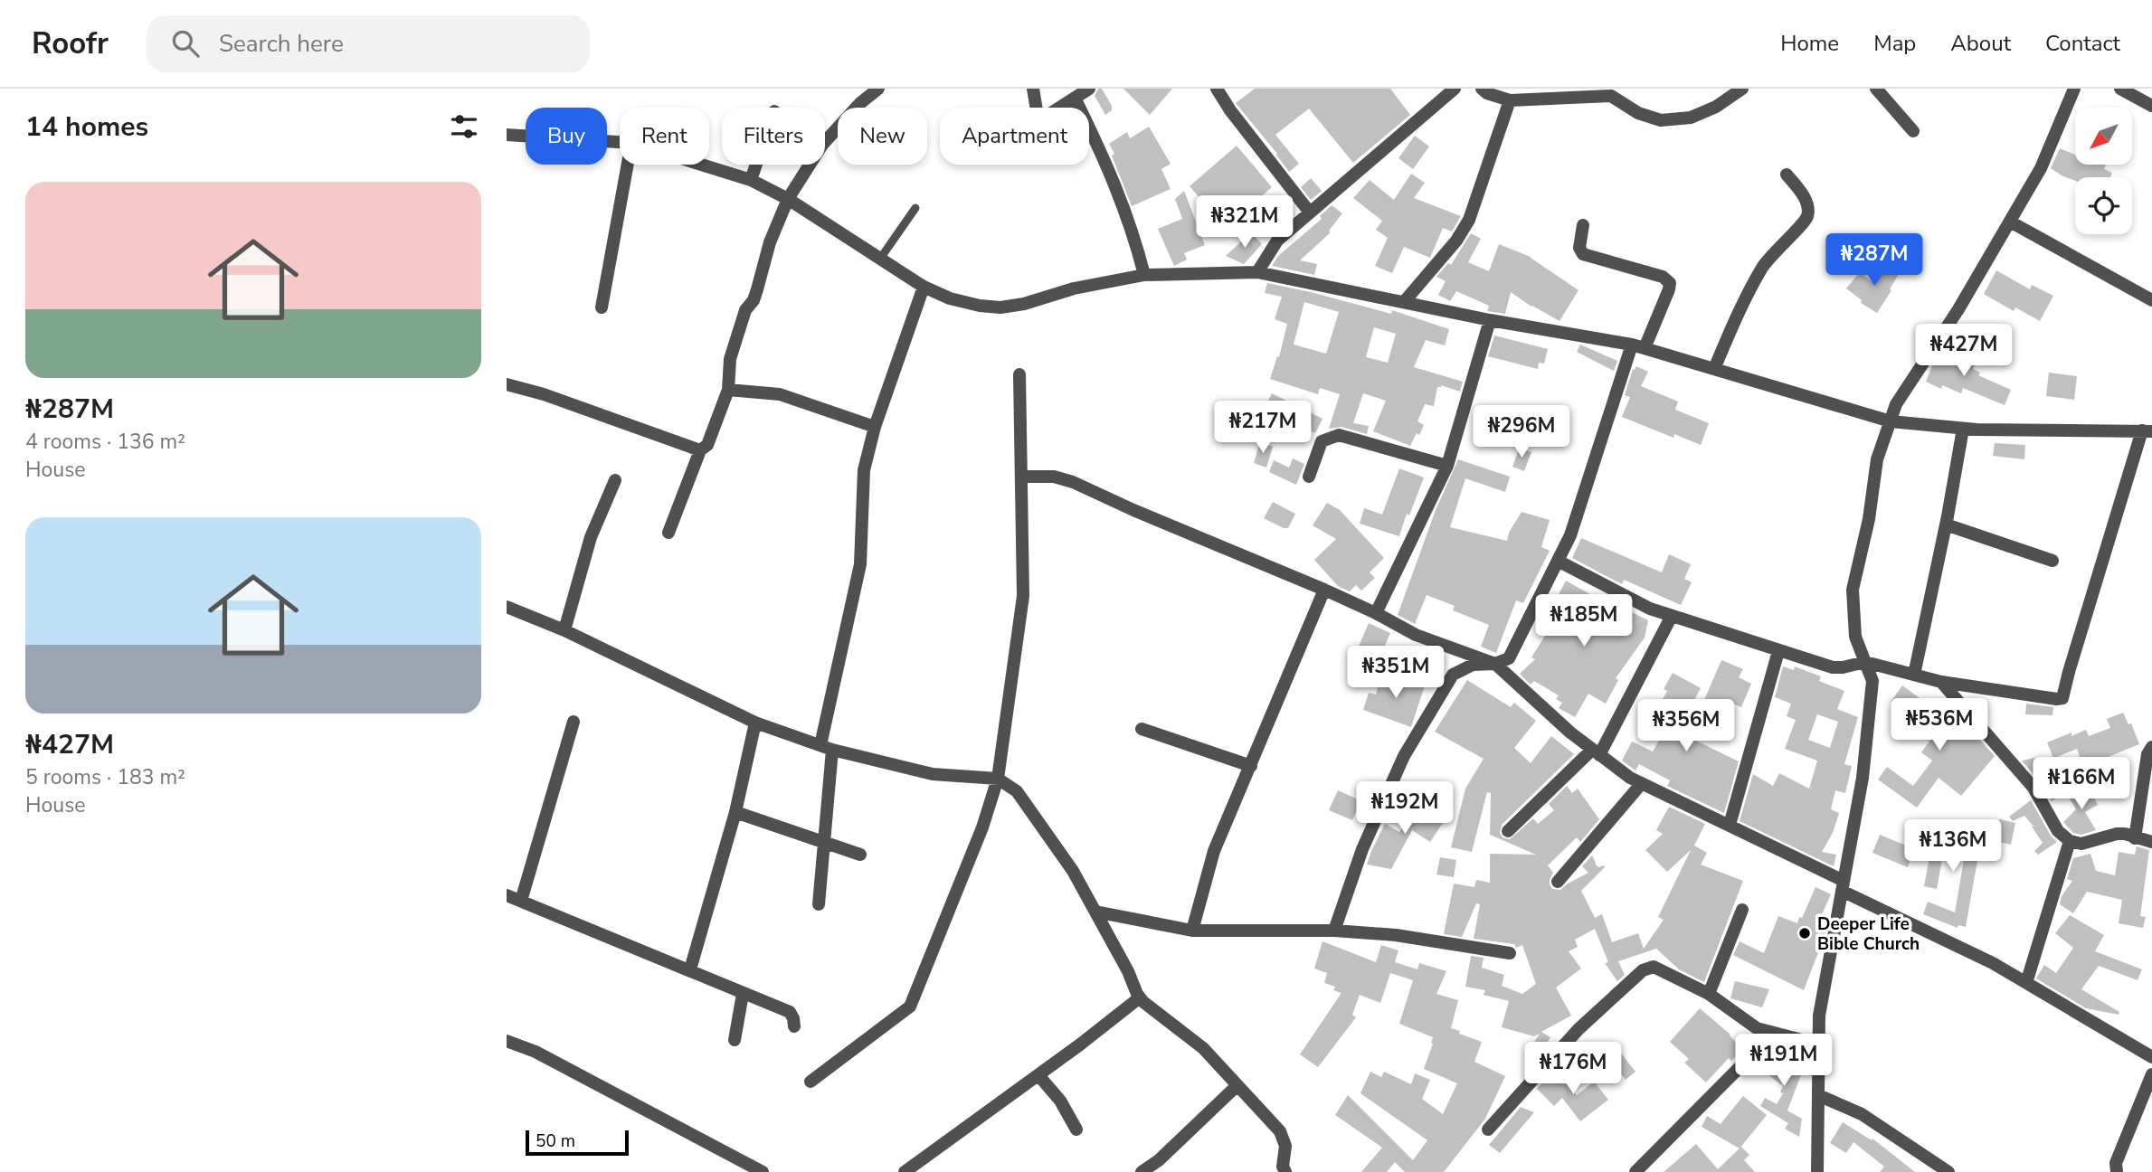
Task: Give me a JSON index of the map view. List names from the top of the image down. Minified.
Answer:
{"places":["Deeper Life Bible Church"],"scale_bar":"50 m","north":"bottom left","page":{"header":"Roofr","search":"Search here","nav":["Home","Map","About","Contact"],"heading":"14 homes","chip":["Buy","Rent","Filters","New","Apartment"],"list":[{"name":"₦287M","note":"4 rooms · 136 m² · House"},{"name":"₦427M","note":"5 rooms · 183 m² · House"}],"price":["₦321M","₦287M","₦427M","₦217M","₦296M","₦185M","₦351M","₦536M","₦356M","₦166M","₦192M","₦136M","₦191M","₦176M"],"scale":"50 m"}}
